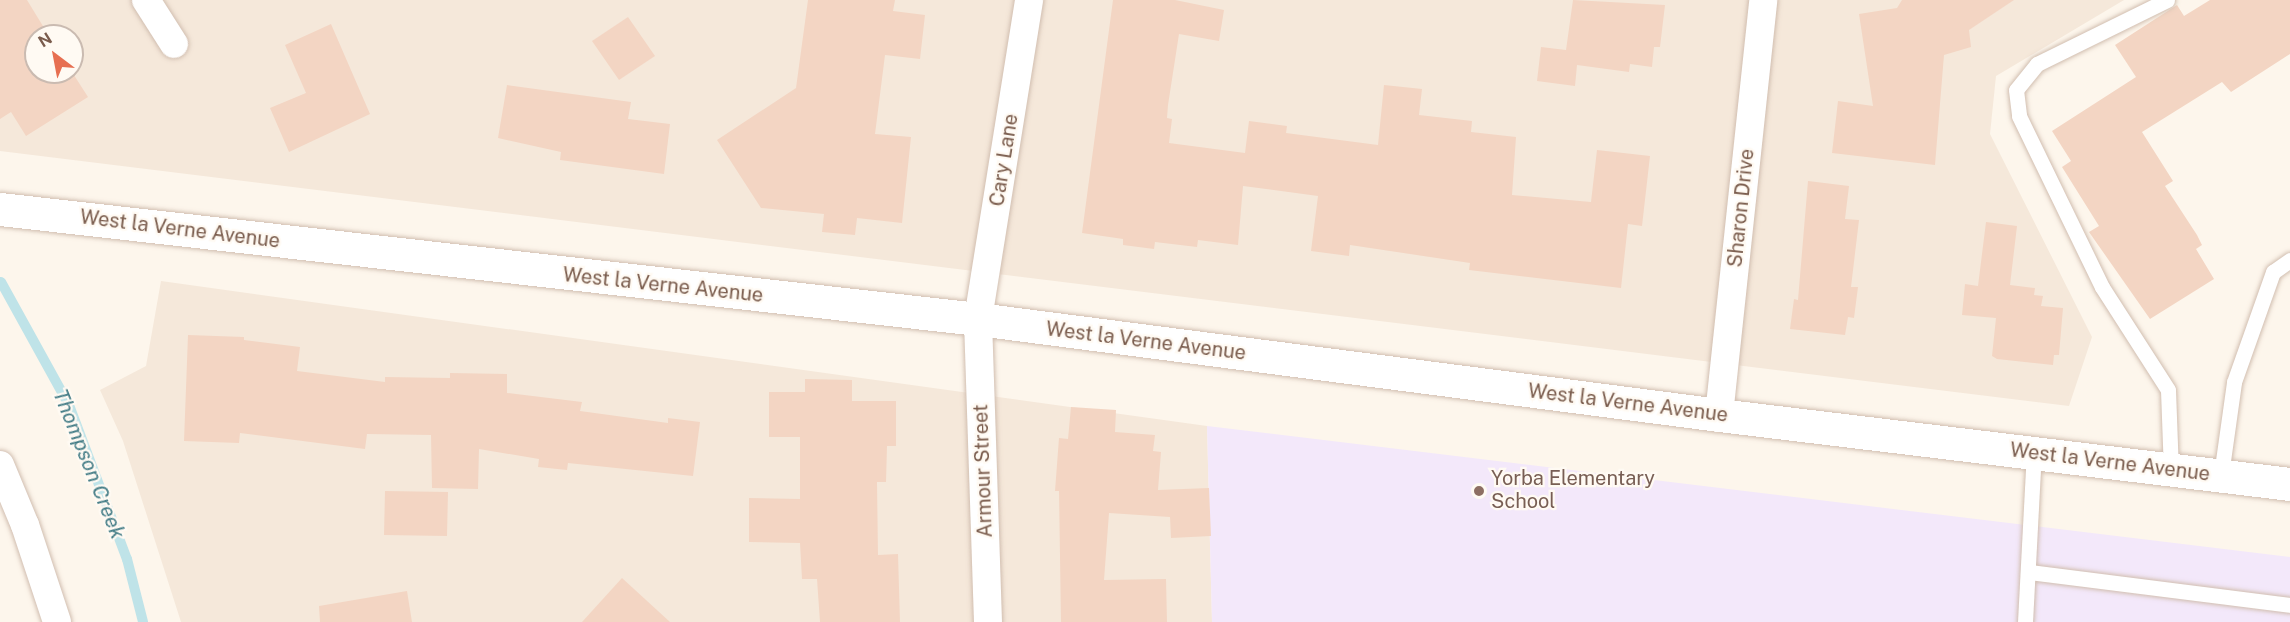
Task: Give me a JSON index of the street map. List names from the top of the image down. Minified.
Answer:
{"streets":{"main road":["West la Verne Avenue"],"street":["Cary Lane","Sharon Drive","Armour Street"]},"crossings":[["Cary Lane","West la Verne Avenue"],["Cary Lane","Armour Street"],["Sharon Drive","West la Verne Avenue"],["West la Verne Avenue","Armour Street"]],"water":["Thompson Creek"],"places":["Yorba Elementary School"],"north":"top left"}
